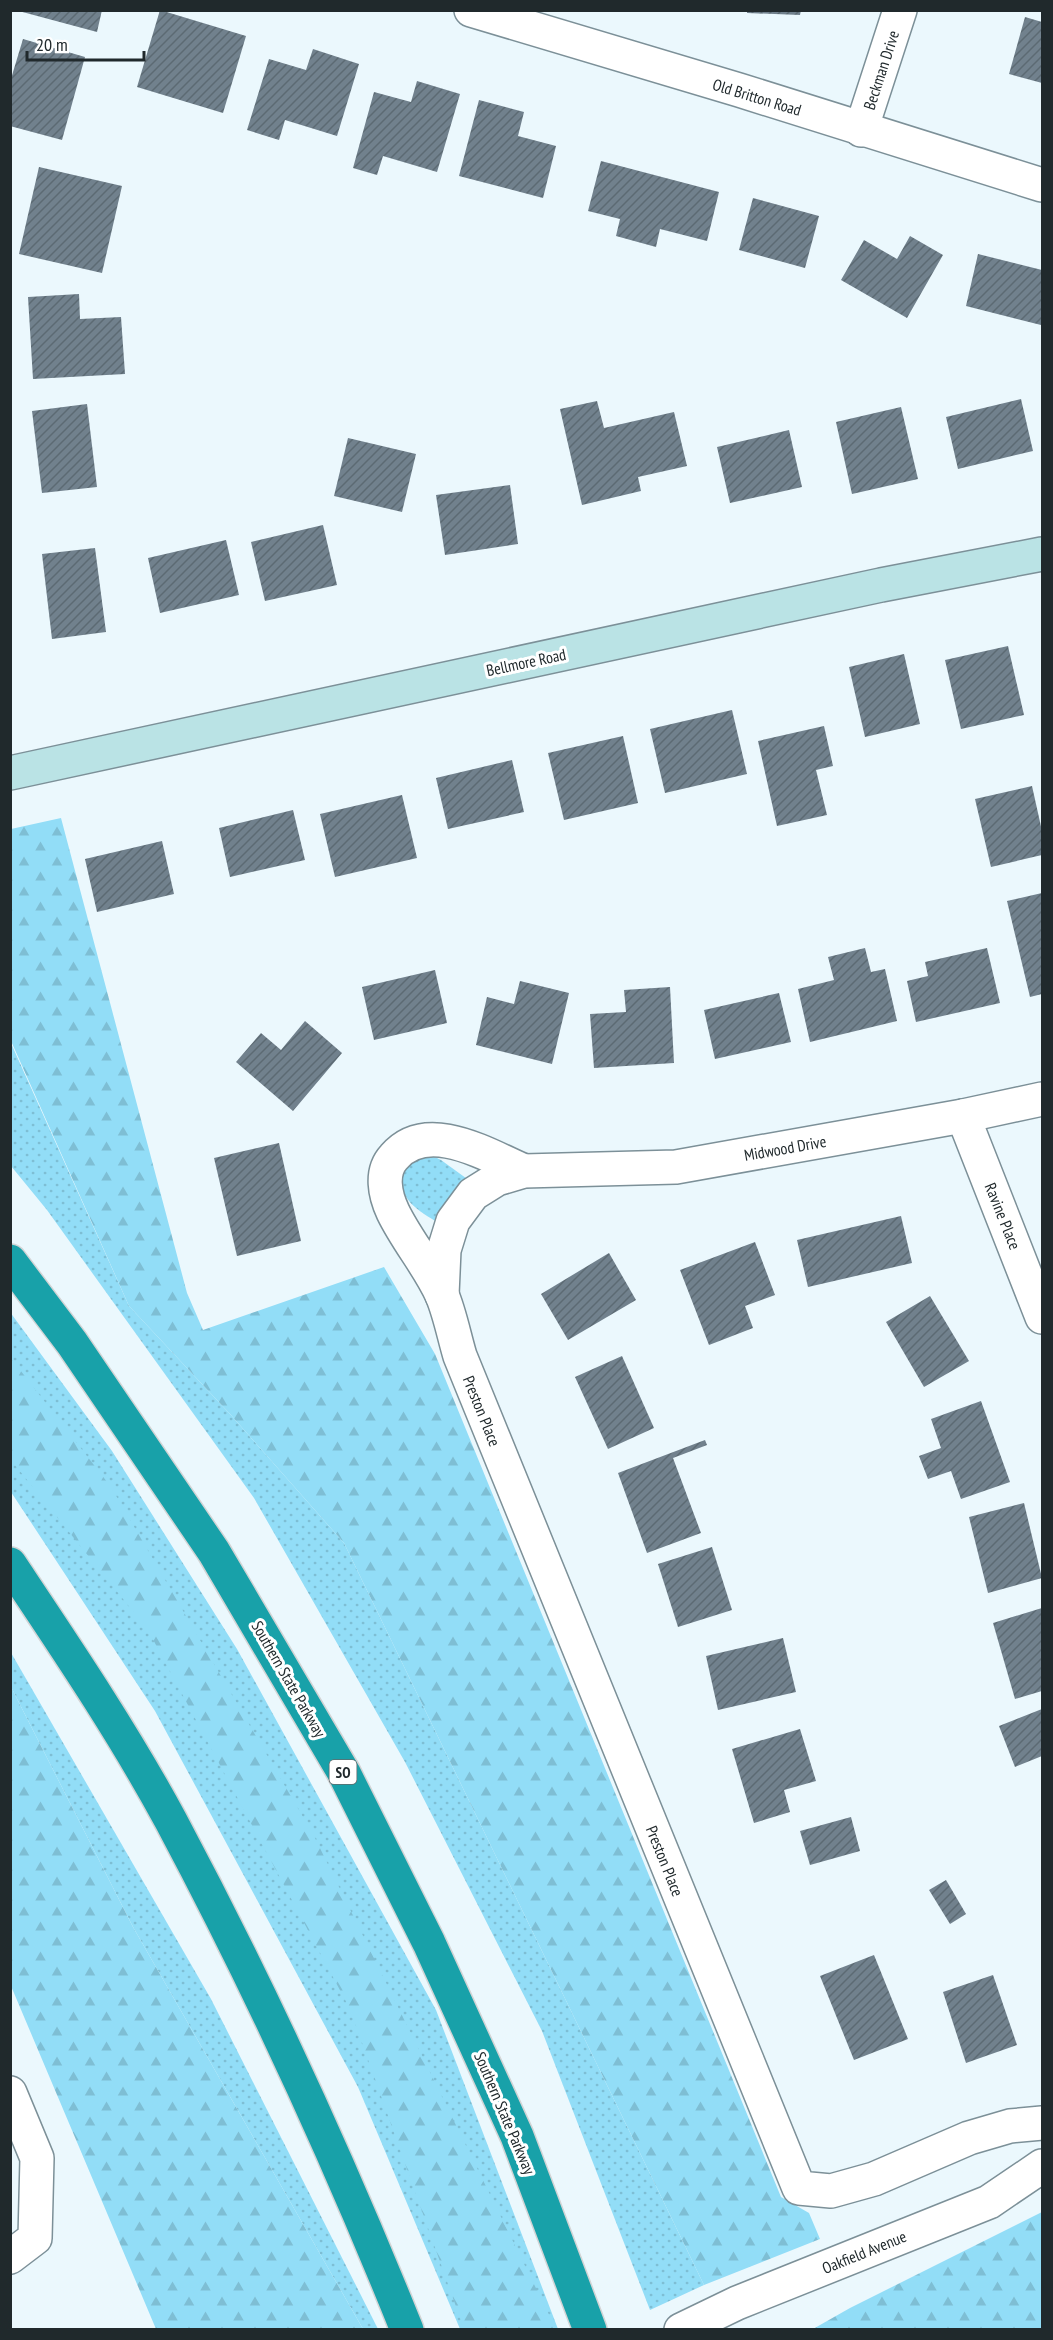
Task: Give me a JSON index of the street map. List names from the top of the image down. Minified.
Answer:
{"streets":{"highway":["Southern State Parkway","SO"],"main road":["Bellmore Road"],"street":["Beckman Drive","Old Britton Road","Midwood Drive","Ravine Place","Preston Place","Oakfield Avenue"]},"crossings":[["Beckman Drive","Old Britton Road"],["Midwood Drive","Ravine Place"],["Midwood Drive","Preston Place"]],"scale_bar":"20 m"}
